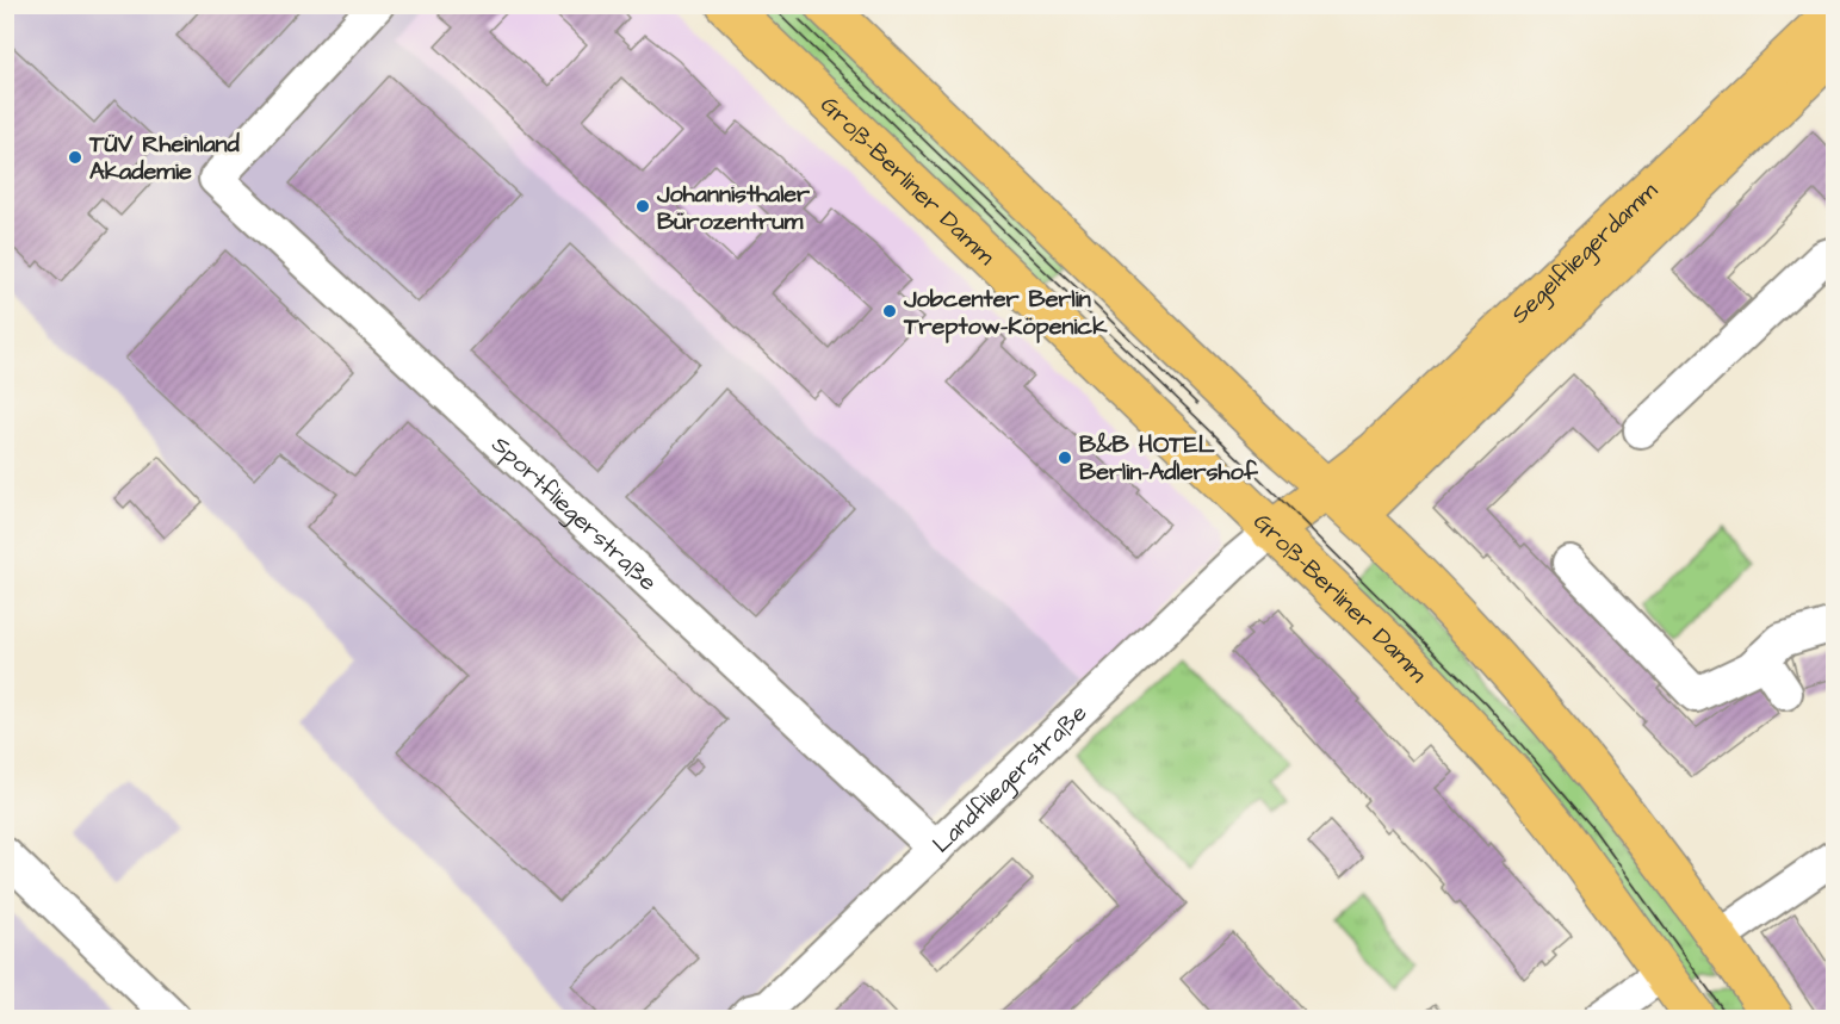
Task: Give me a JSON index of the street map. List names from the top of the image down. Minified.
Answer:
{"streets":{"main road":["Groß-Berliner Damm","Segelfliegerdamm"],"street":["Sportfliegerstraße","Landfliegerstraße"]},"crossings":[["Groß-Berliner Damm","Segelfliegerdamm"],["Groß-Berliner Damm","Landfliegerstraße"],["Segelfliegerdamm","Landfliegerstraße"],["Sportfliegerstraße","Landfliegerstraße"]],"places":["TÜV Rheinland Akademie","Johannisthaler Bürozentrum","Jobcenter Berlin Treptow-Köpenick","B&B HOTEL Berlin-Adlershof"]}
